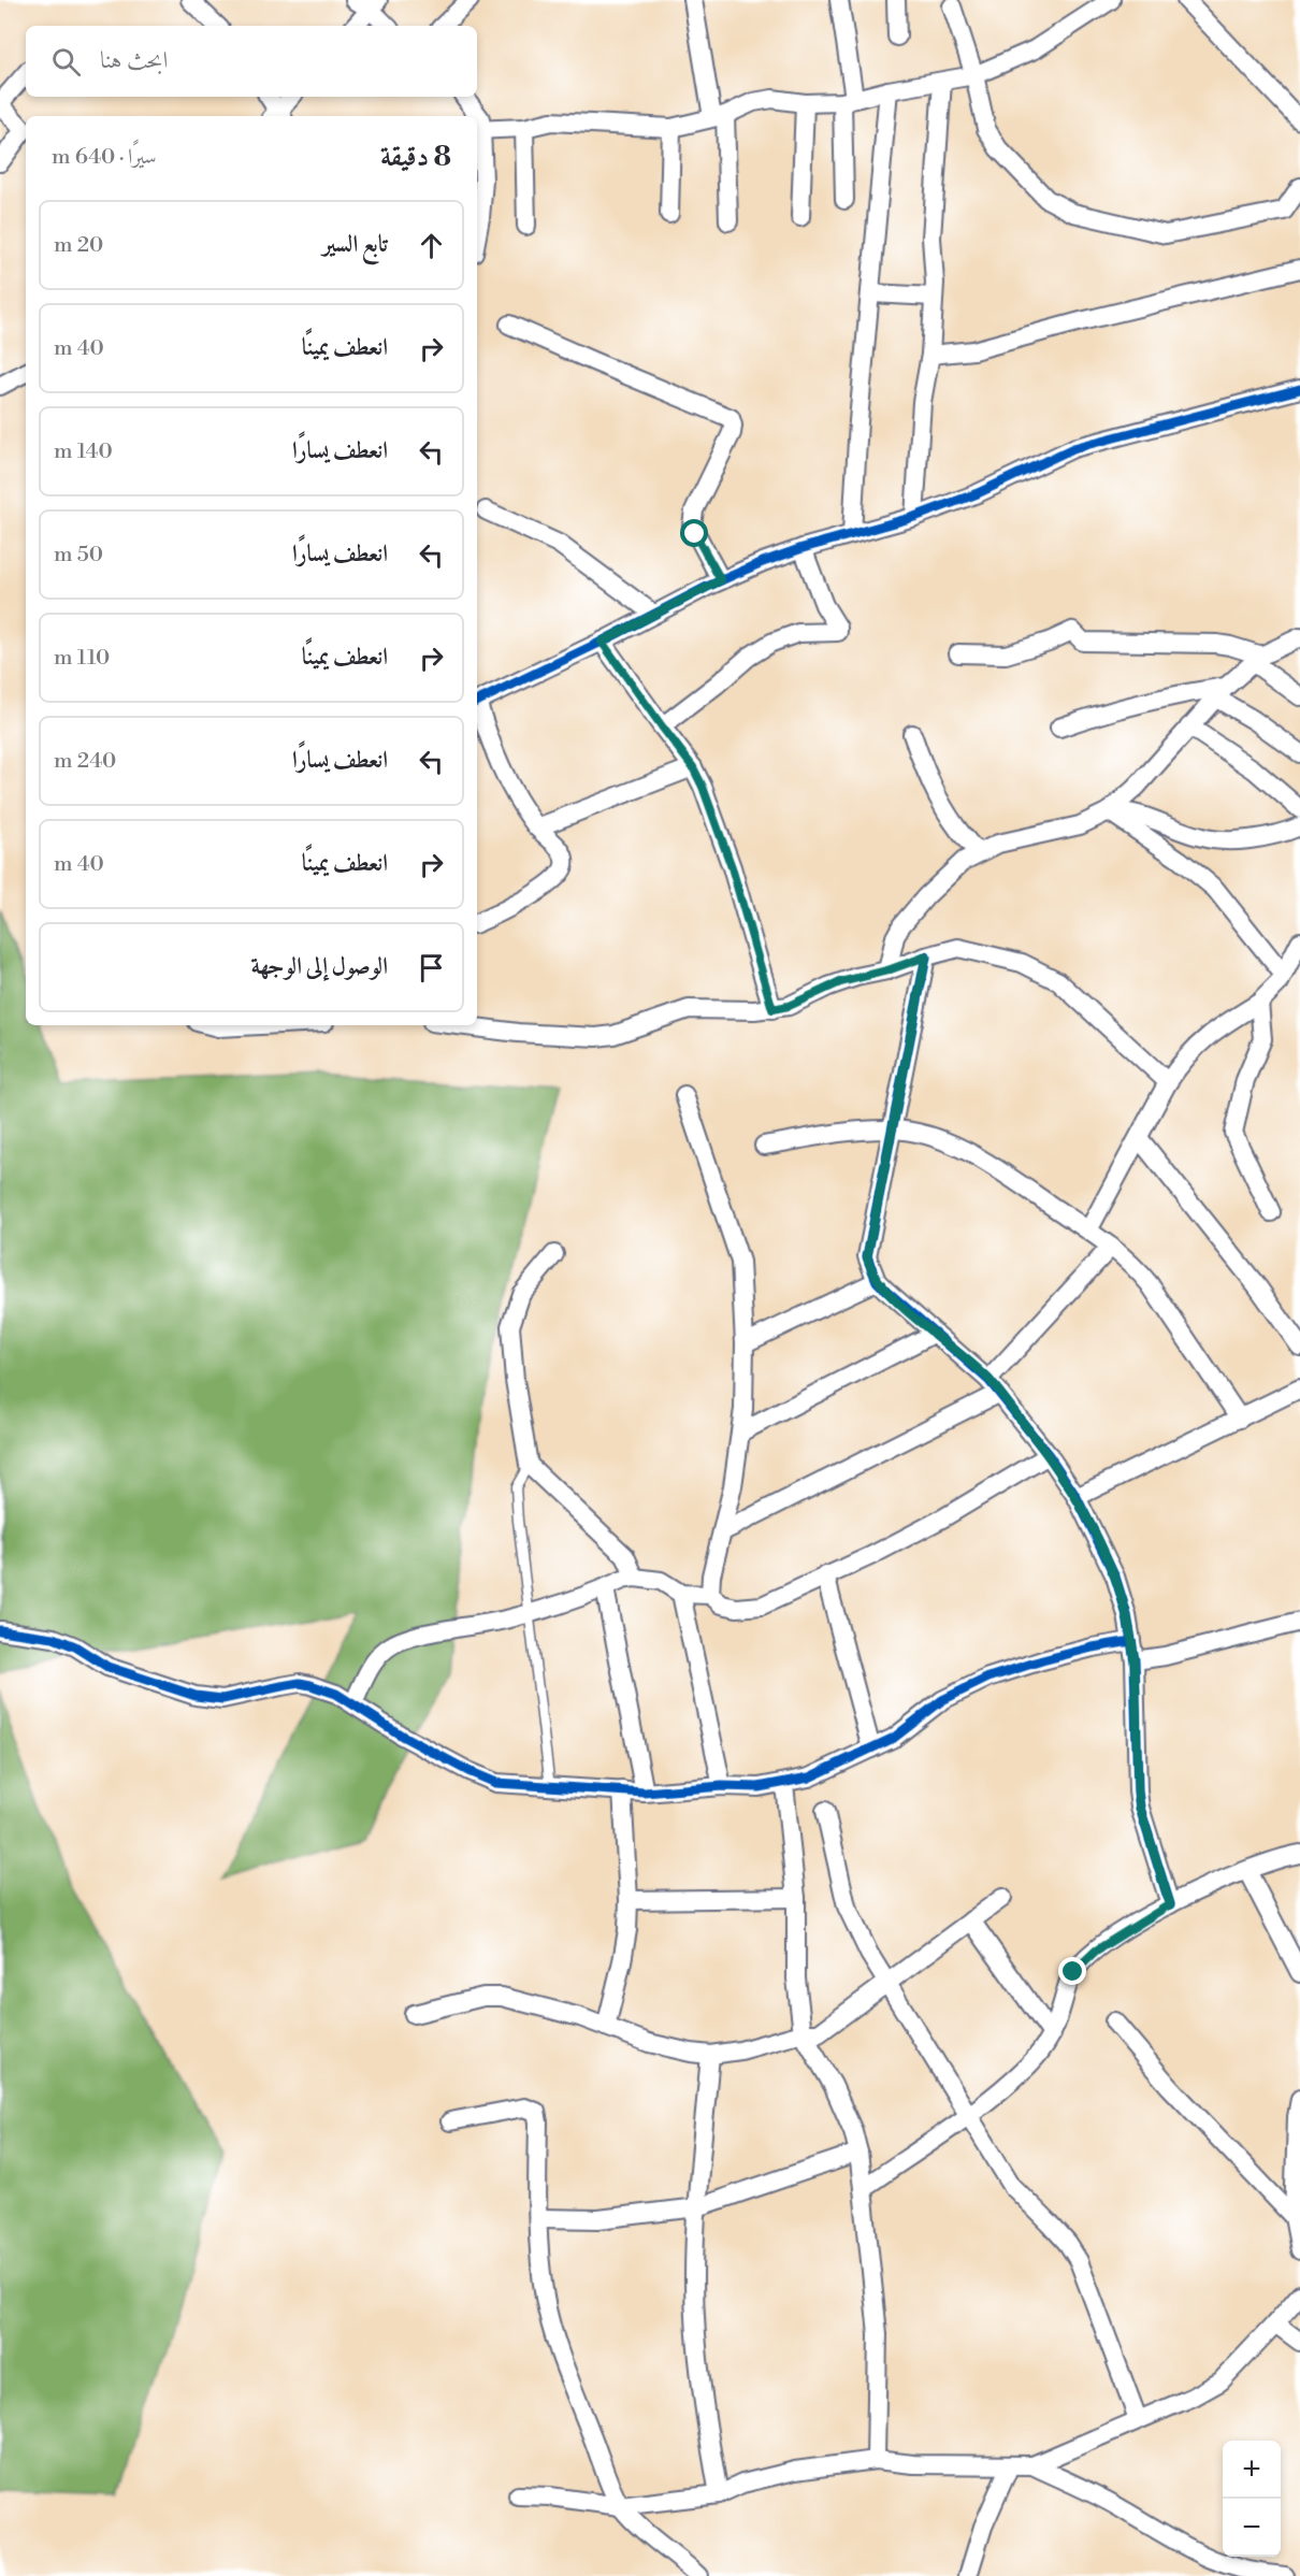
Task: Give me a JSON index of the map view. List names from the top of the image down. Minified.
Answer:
{"page":{"search":"ابحث هنا","heading":["8 دقيقة","سيرًا · 640 m"],"list":[["تابع السير","20 m"],["انعطف يمينًا","40 m"],["انعطف يسارًا","140 m"],["انعطف يسارًا","50 m"],["انعطف يمينًا","110 m"],["انعطف يسارًا","240 m"],["انعطف يمينًا","40 m"],"الوصول إلى الوجهة"],"map_buttons":["+","−"]}}
